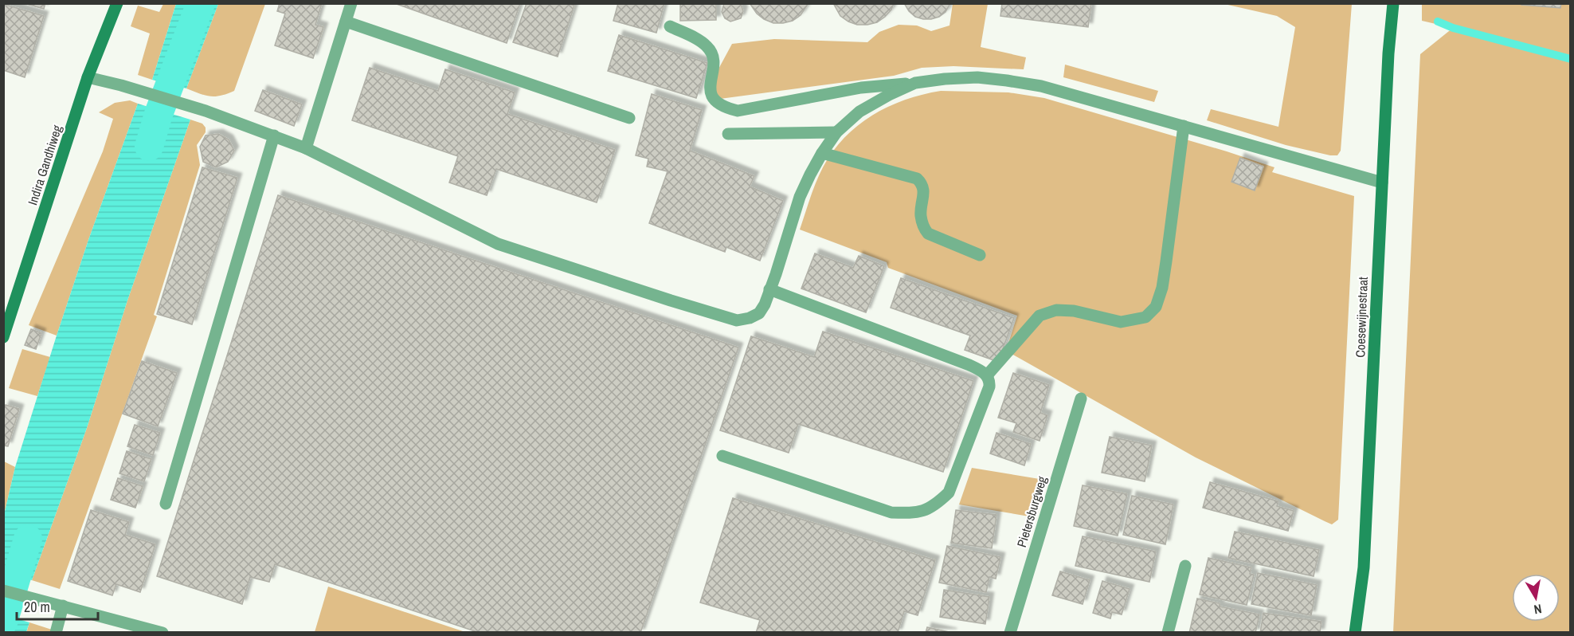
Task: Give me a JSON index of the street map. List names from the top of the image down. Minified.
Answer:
{"streets":{"main road":["Indira Gandhiweg","Coesewijnestraat"],"street":["Pietersburgweg"]},"scale_bar":"20 m","north":"bottom"}
